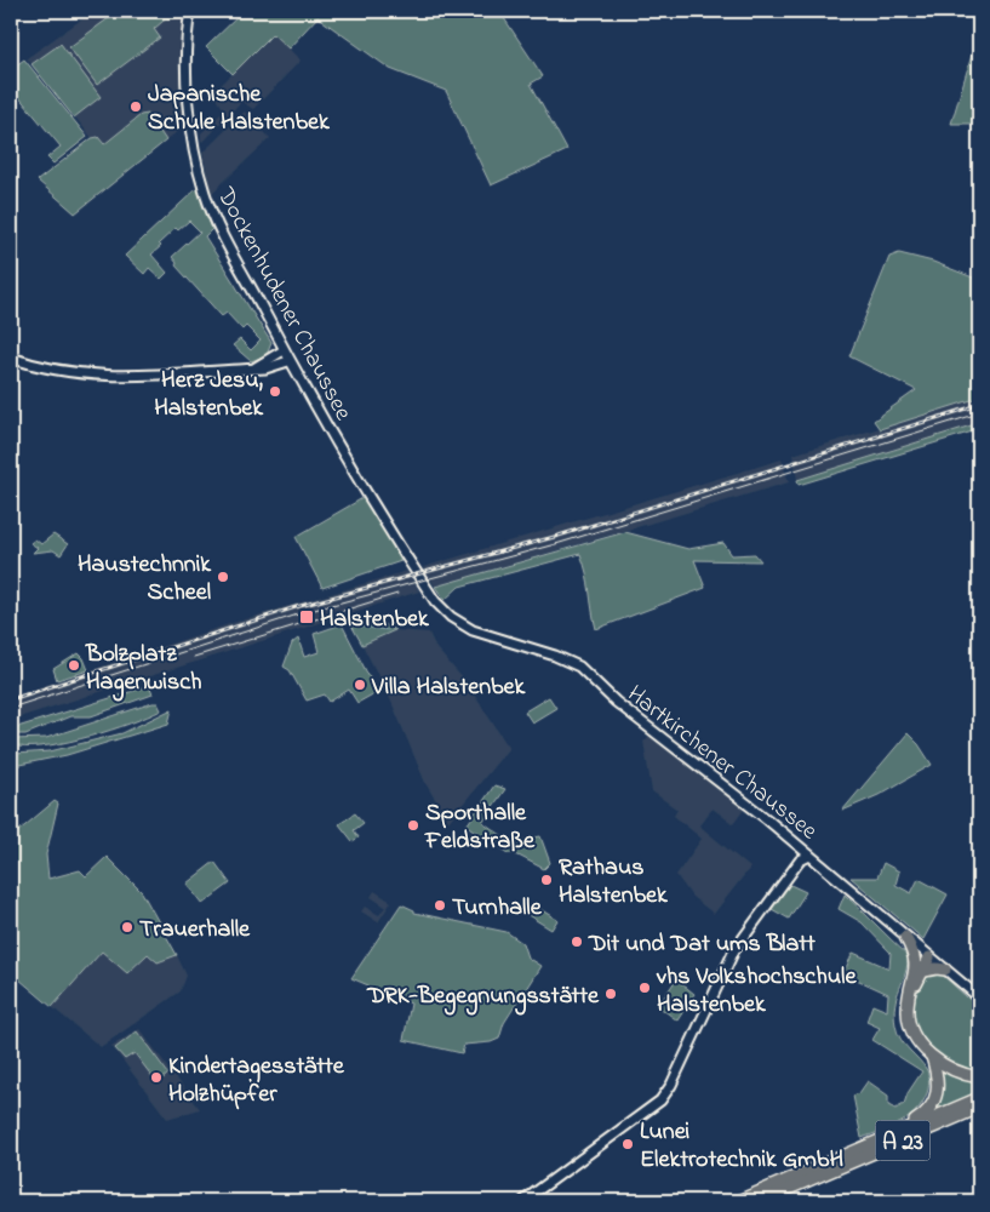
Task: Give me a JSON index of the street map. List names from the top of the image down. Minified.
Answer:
{"streets":{"highway":["A 23"],"main road":["Dockenhudener Chaussee","Hartkirchener Chaussee"]},"crossings":[["Dockenhudener Chaussee","Hartkirchener Chaussee"]],"places":{"other":["Japanische Schule Halstenbek","Herz Jesu, Halstenbek","Haustechnnik Scheel","Bolzplatz Hagenwisch","Villa Halstenbek","Sporthalle Feldstraße","Rathaus Halstenbek","Turnhalle","Trauerhalle","Dit und Dat ums Blatt","vhs Volkshochschule Halstenbek","DRK-Begegnungsstätte","Kindertagesstätte Holzhüpfer","Lunei Elektrotechnik GmbH"],"transit":["Halstenbek"]}}
